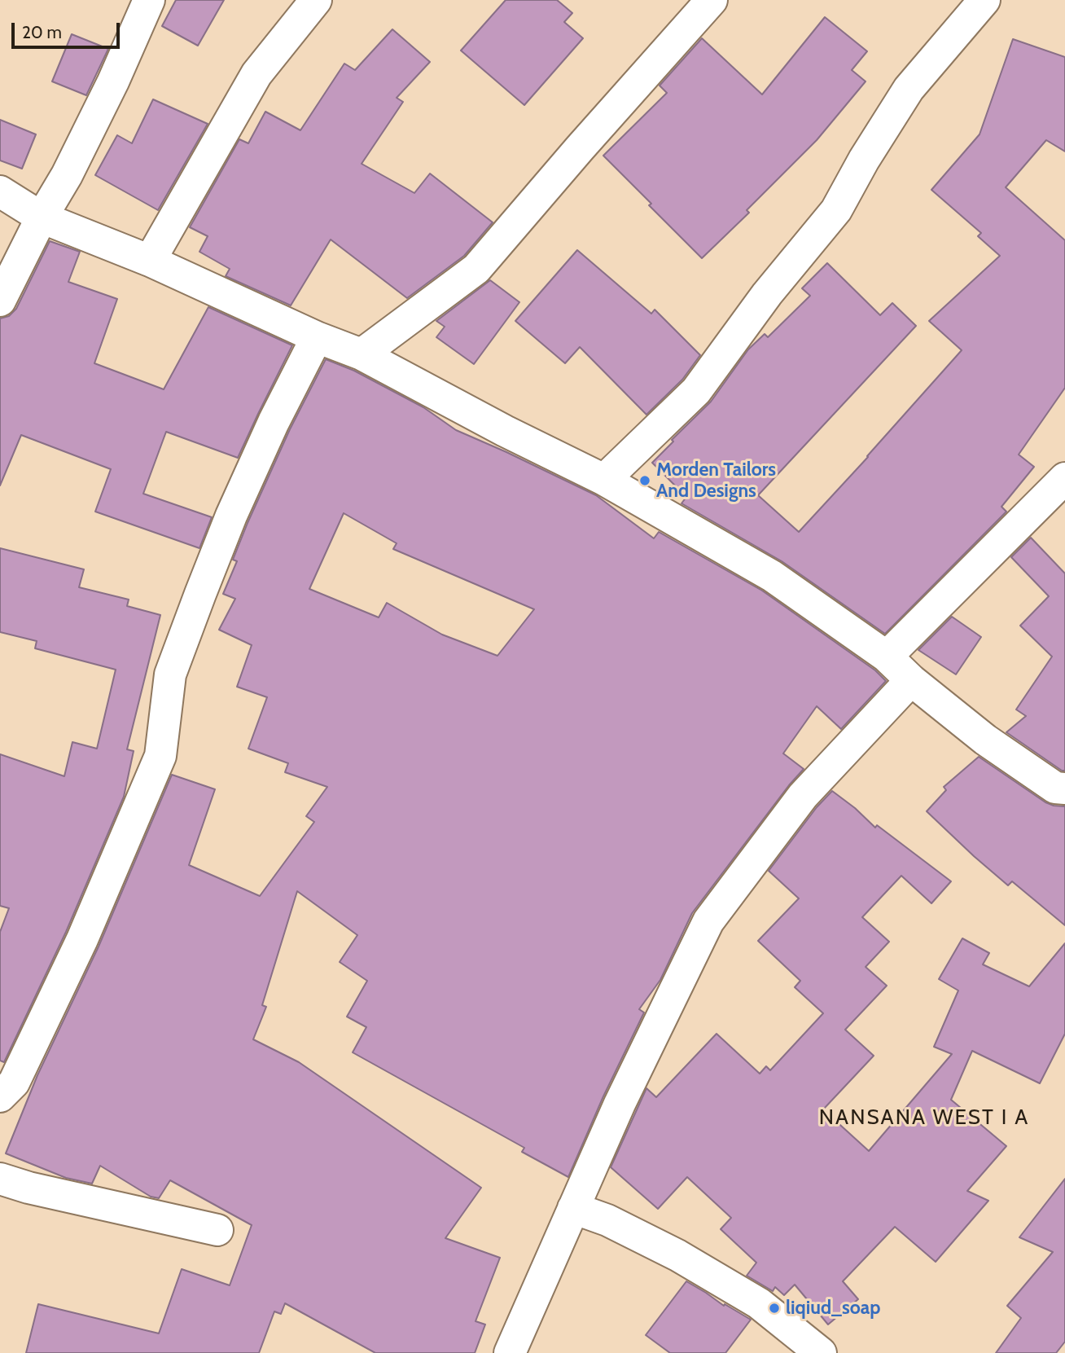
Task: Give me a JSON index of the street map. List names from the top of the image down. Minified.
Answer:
{"districts":["NANSANA WEST I A"],"places":["Morden Tailors And Designs","liqiud_soap"],"scale_bar":"20 m"}
